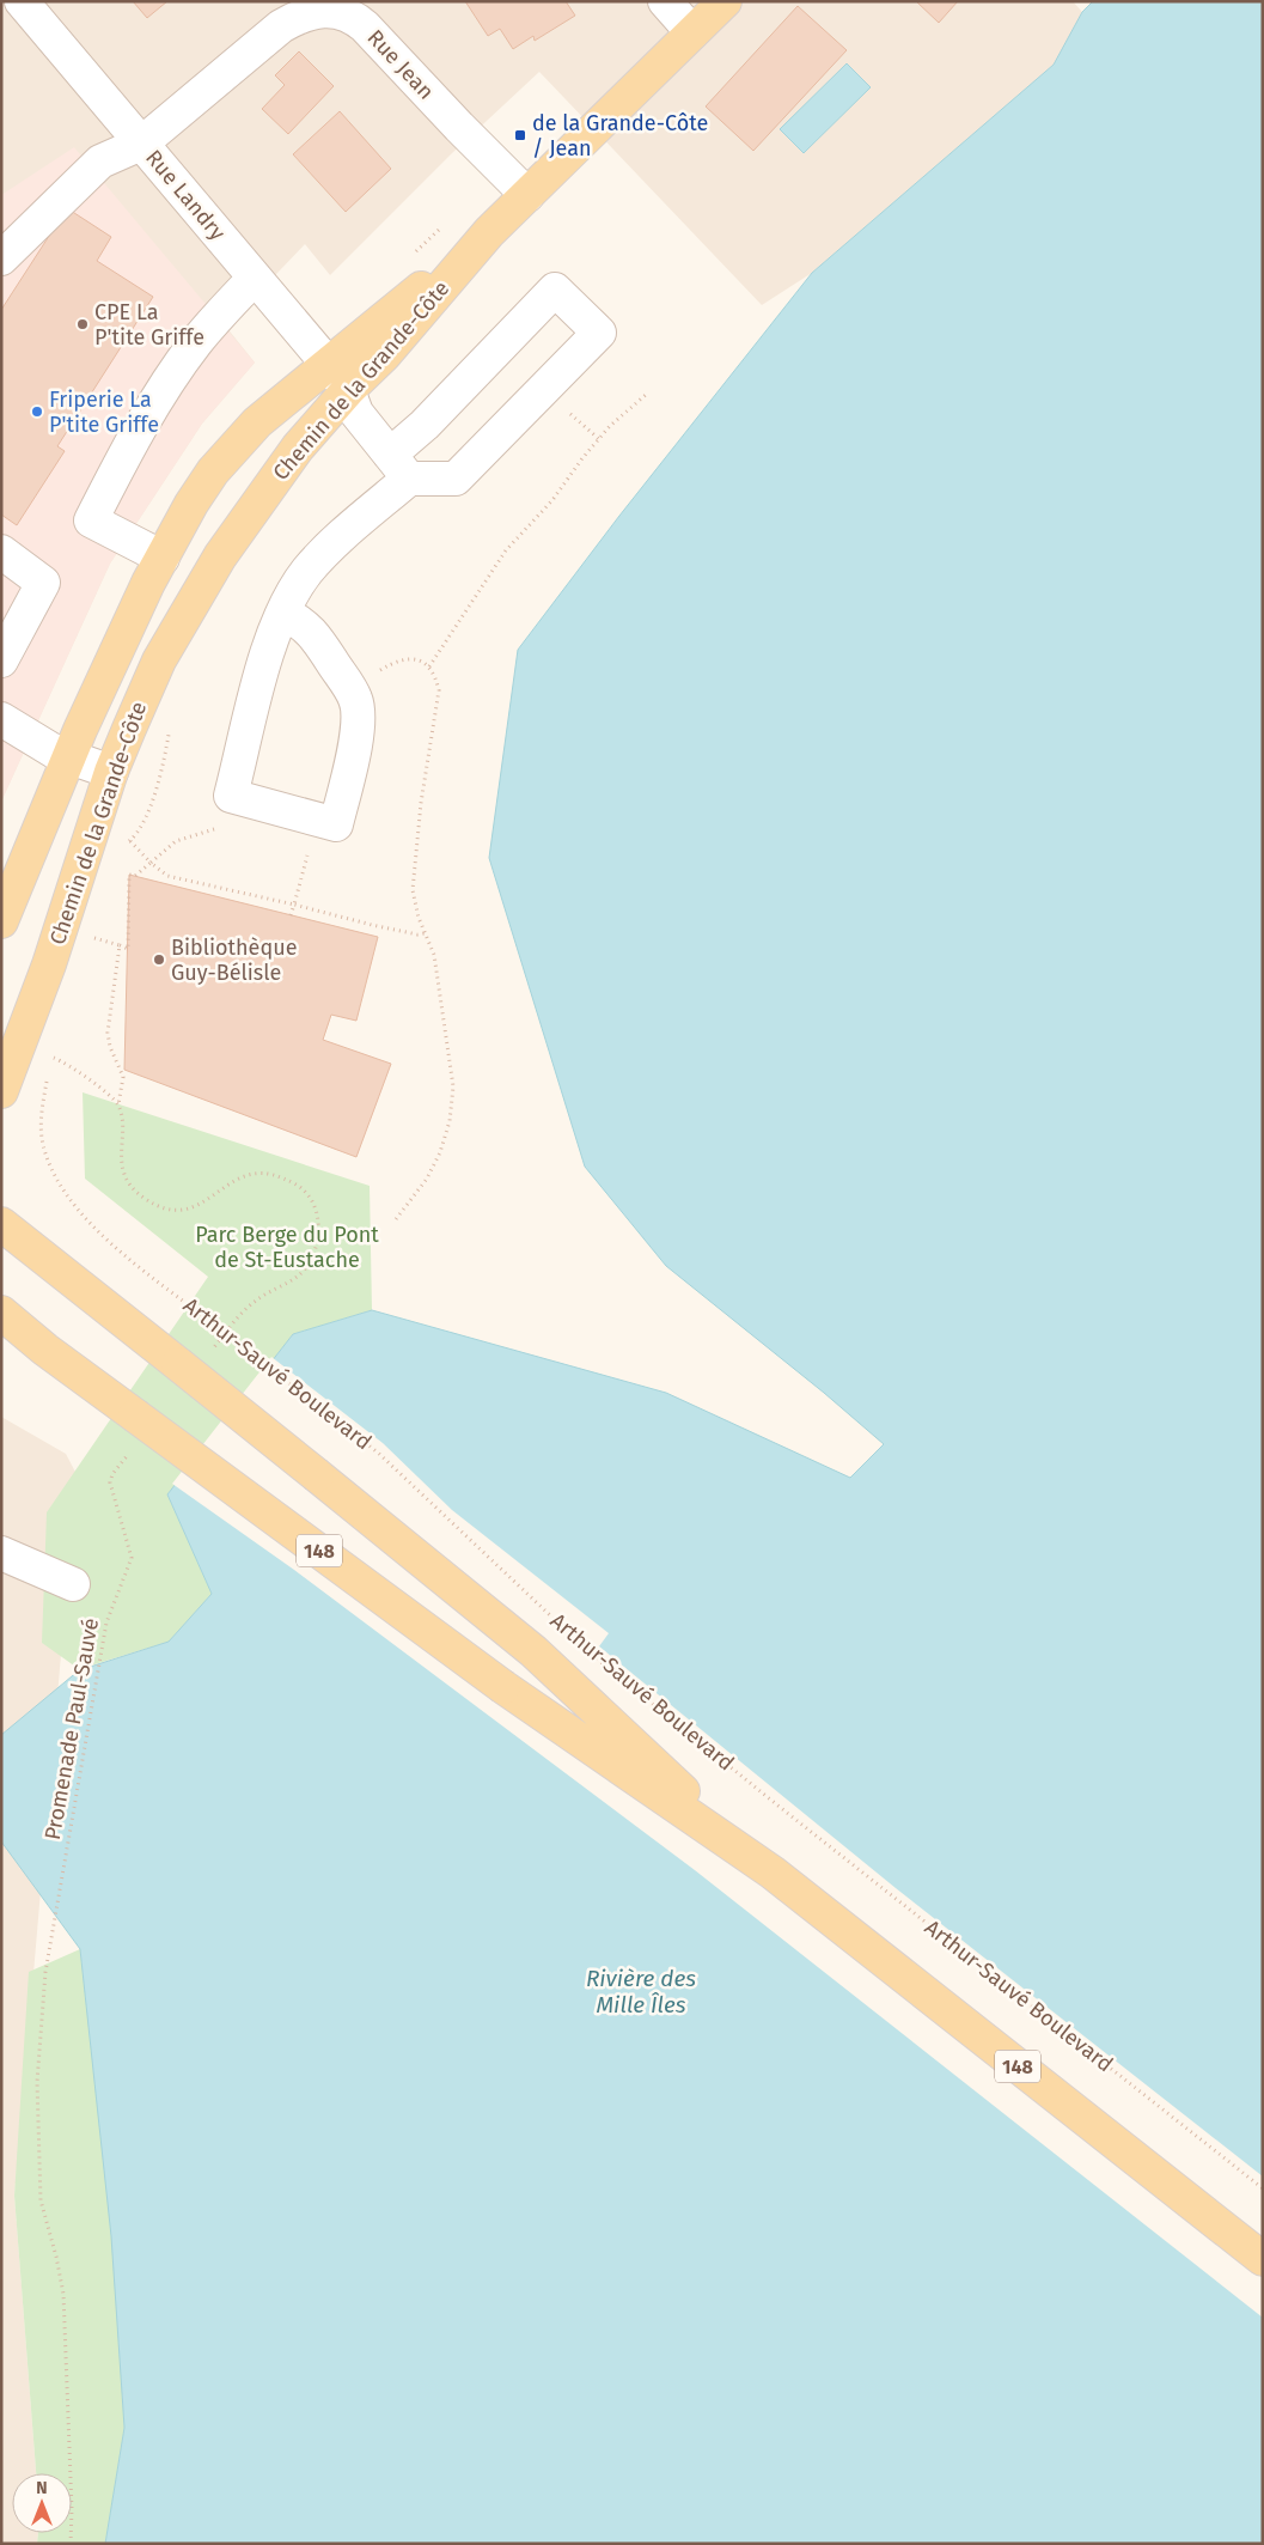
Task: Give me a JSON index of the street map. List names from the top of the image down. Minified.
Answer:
{"streets":{"main road":["Chemin de la Grande-Côte","Arthur-Sauvé Boulevard","148"],"street":["Rue Jean","Rue Landry"],"path":["Promenade Paul-Sauvé"]},"crossings":[["Rue Jean","Rue Landry"],["Rue Jean","Chemin de la Grande-Côte"],["Rue Landry","Chemin de la Grande-Côte"]],"water":["Rivière des Mille Îles"],"parks":["Parc Berge du Pont de St-Eustache"],"places":{"transit":["de la Grande-Côte / Jean"],"other":["CPE La P'tite Griffe","Friperie La P'tite Griffe","Bibliothèque Guy-Bélisle"]},"north":"top"}
